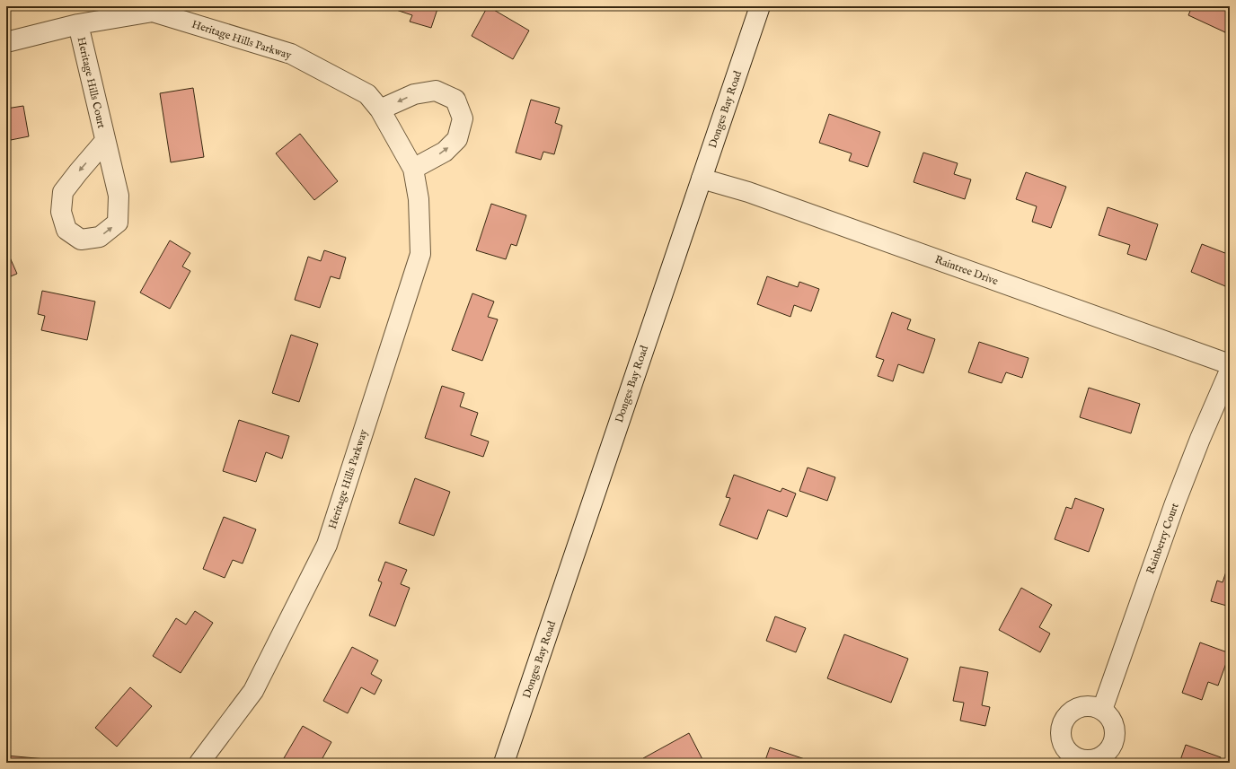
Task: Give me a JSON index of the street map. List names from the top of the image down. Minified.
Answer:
{"streets":{"street":["Heritage Hills Parkway","Heritage Hills Court","Donges Bay Road","Raintree Drive","Rainberry Court"]},"crossings":[["Heritage Hills Parkway","Heritage Hills Court"],["Donges Bay Road","Raintree Drive"]]}
